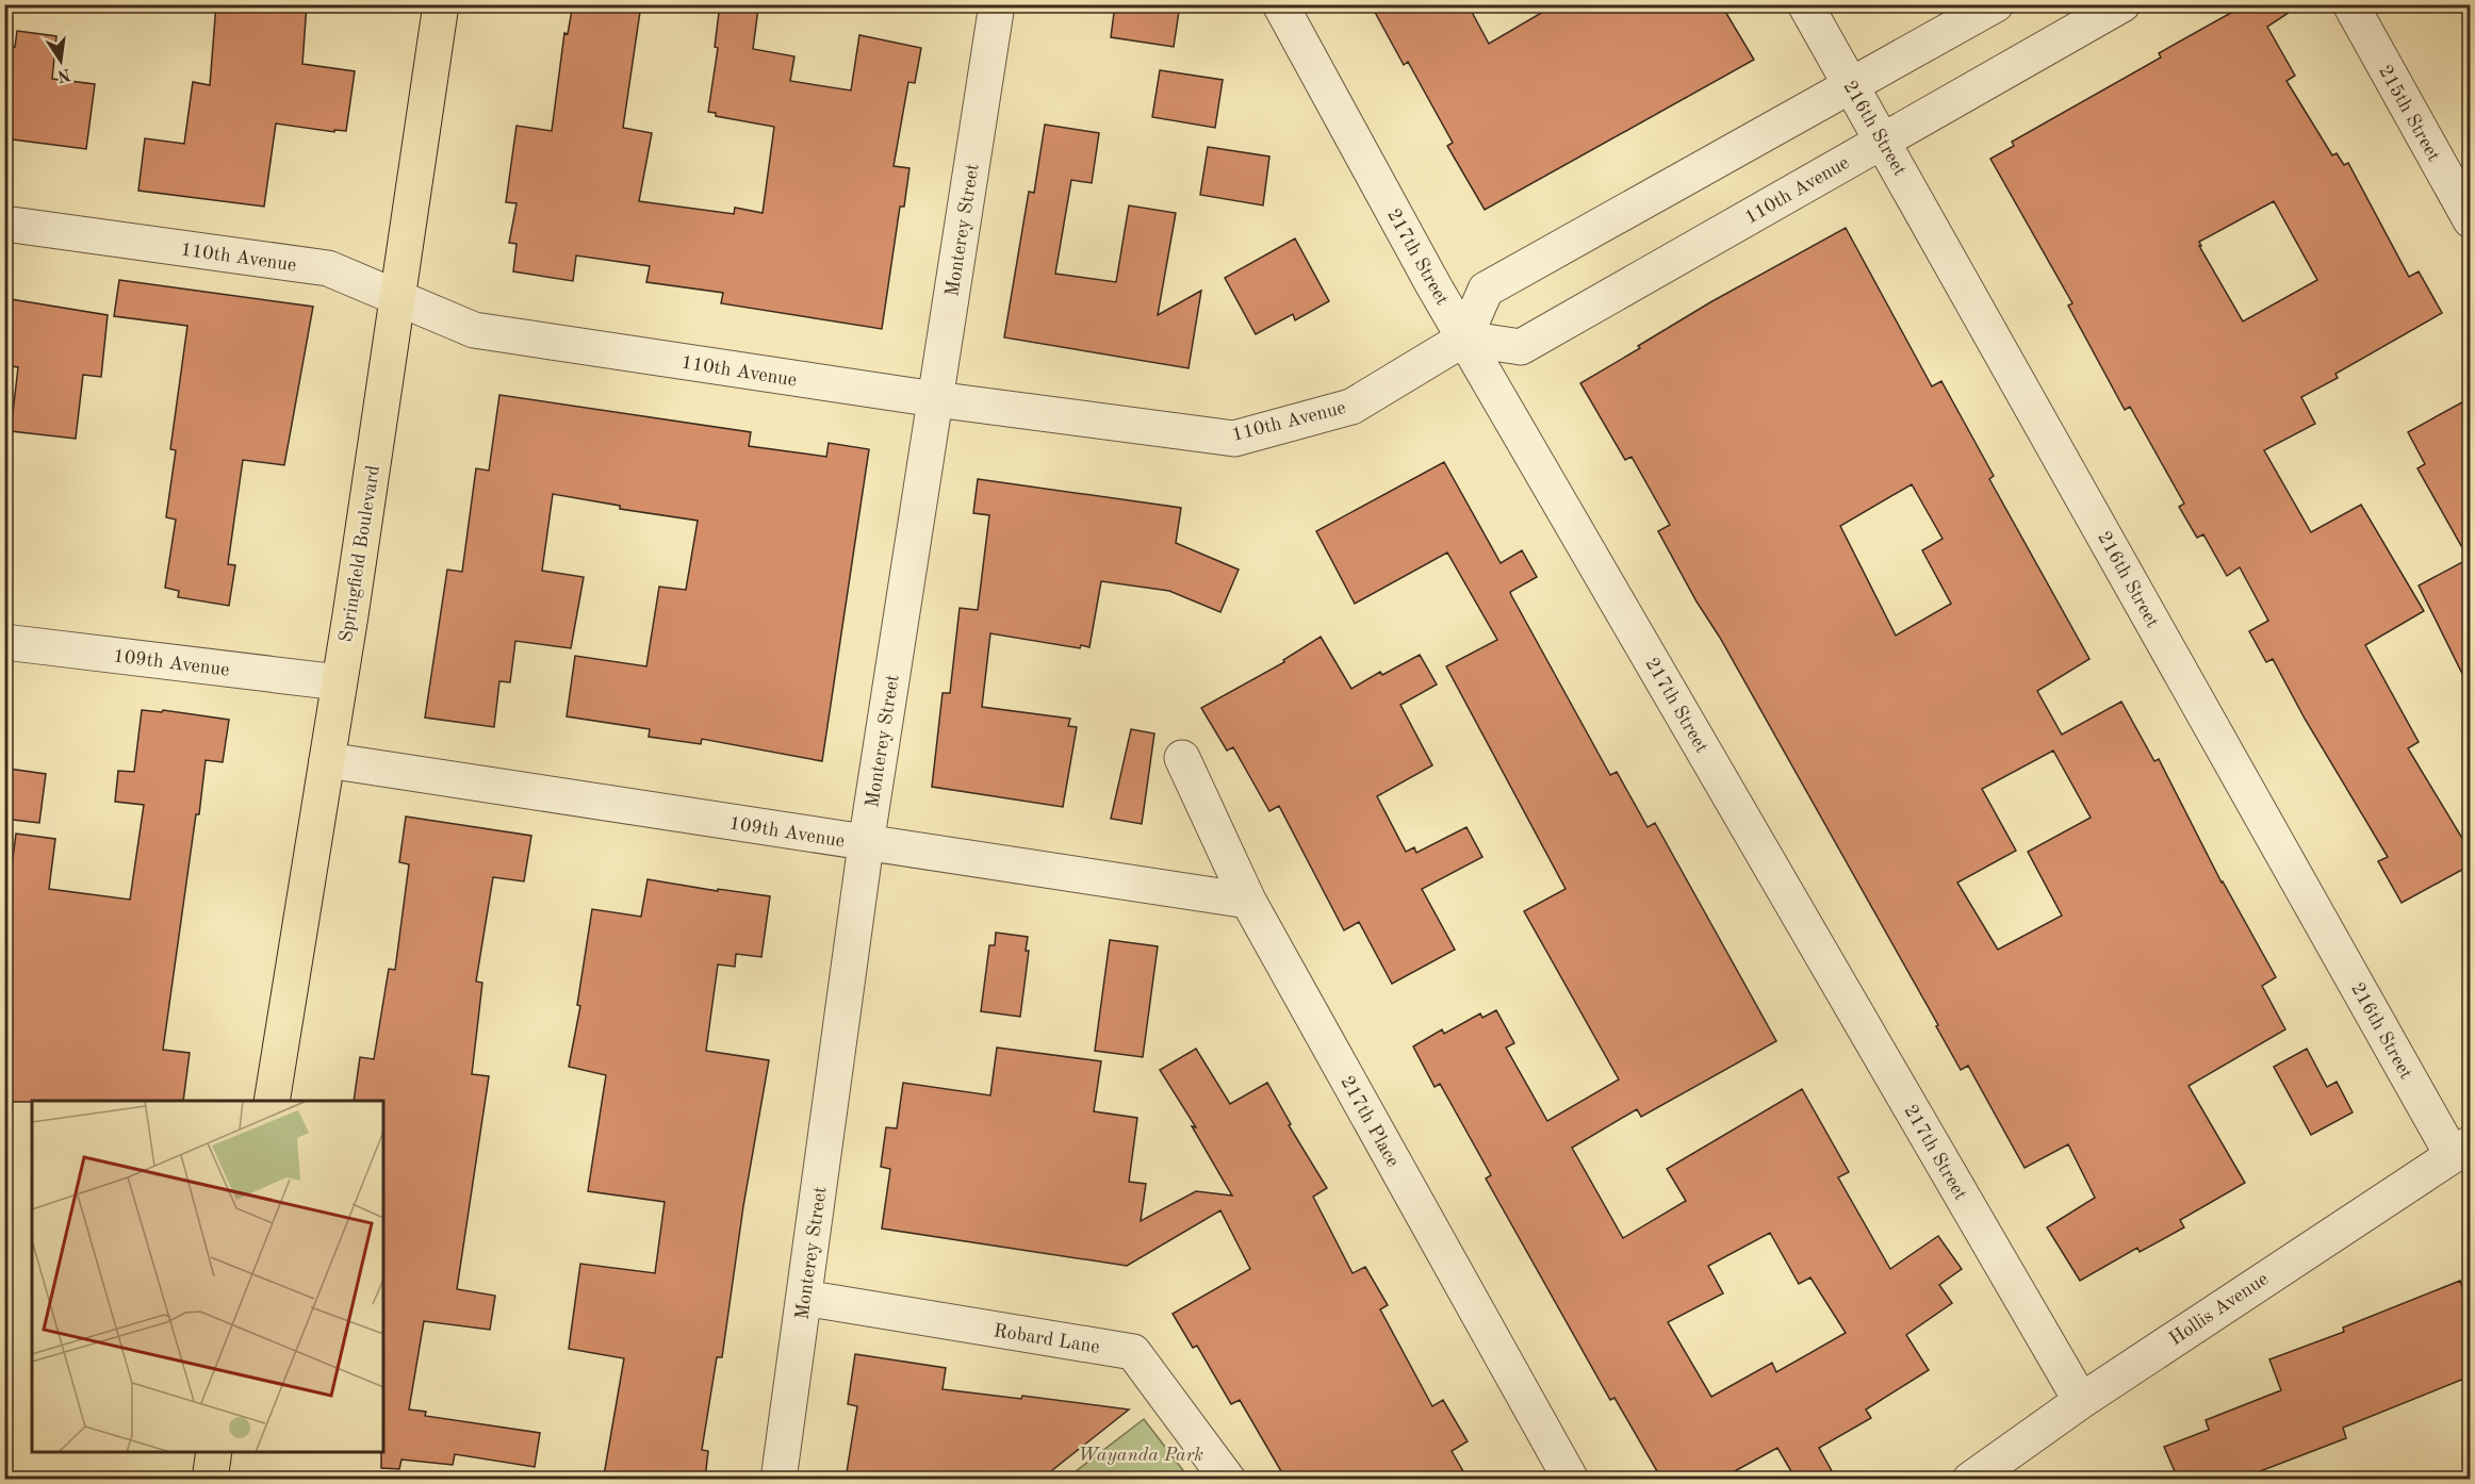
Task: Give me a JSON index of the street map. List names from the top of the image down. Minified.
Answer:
{"streets":{"main road":["Springfield Boulevard"],"street":["215th Street","216th Street","110th Avenue","Monterey Street","217th Street","109th Avenue","217th Place","Hollis Avenue","Robard Lane"]},"crossings":[["216th Street","110th Avenue"],["216th Street","Hollis Avenue"],["110th Avenue","Monterey Street"],["110th Avenue","217th Street"],["110th Avenue","Springfield Boulevard"],["Monterey Street","109th Avenue"],["Monterey Street","Robard Lane"],["217th Street","Hollis Avenue"],["Springfield Boulevard","109th Avenue"],["109th Avenue","217th Place"]],"parks":["Wayanda Park"],"north":"bottom"}
